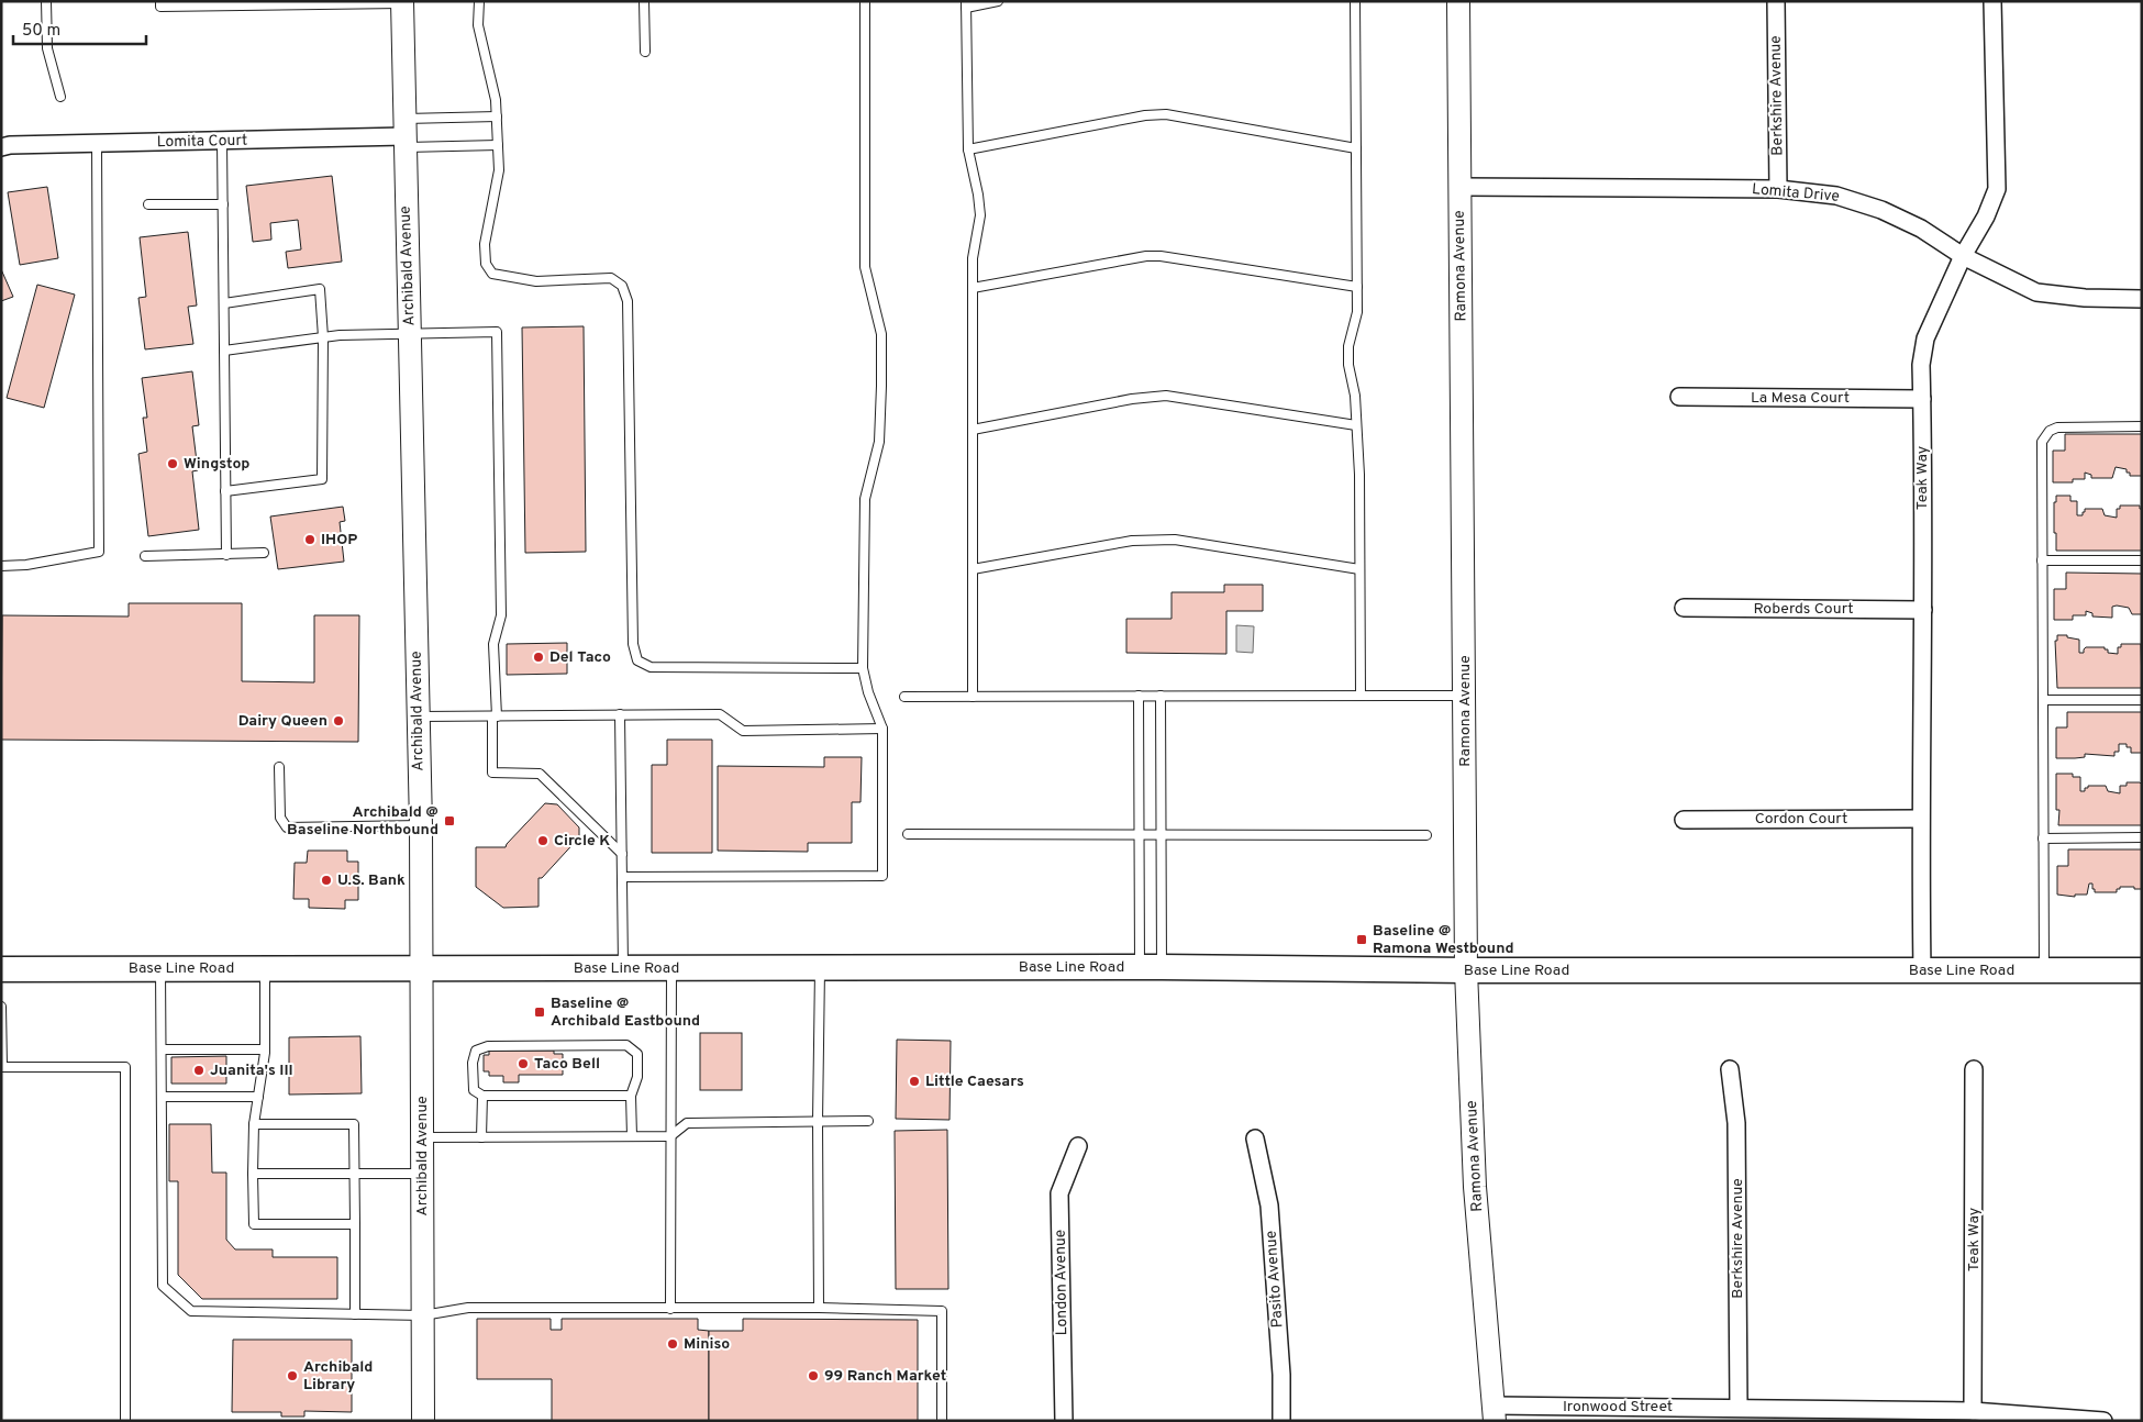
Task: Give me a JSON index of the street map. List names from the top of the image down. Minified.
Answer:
{"streets":{"main road":["Base Line Road"],"street":["Berkshire Avenue","Lomita Court","Lomita Drive","Archibald Avenue","Ramona Avenue","La Mesa Court","Teak Way","Roberds Court","Cordon Court","Pasito Avenue","London Avenue","Ironwood Street"]},"crossings":[["Berkshire Avenue","Lomita Drive"],["Berkshire Avenue","Ironwood Street"],["Lomita Court","Archibald Avenue"],["Lomita Drive","Ramona Avenue"],["Lomita Drive","Teak Way"],["Archibald Avenue","Base Line Road"],["Ramona Avenue","Base Line Road"],["Ramona Avenue","Ironwood Street"],["La Mesa Court","Teak Way"],["Teak Way","Roberds Court"],["Teak Way","Cordon Court"],["Teak Way","Base Line Road"],["Teak Way","Ironwood Street"]],"places":{"other":["Wingstop","IHOP","Del Taco","Dairy Queen","Circle K","U.S. Bank","Taco Bell","Juanita's III","Little Caesars","Miniso","Archibald Library","99 Ranch Market"],"transit":["Archibald @ Baseline Northbound","Baseline @ Ramona Westbound","Baseline @ Archibald Eastbound"]},"scale_bar":"50 m"}
